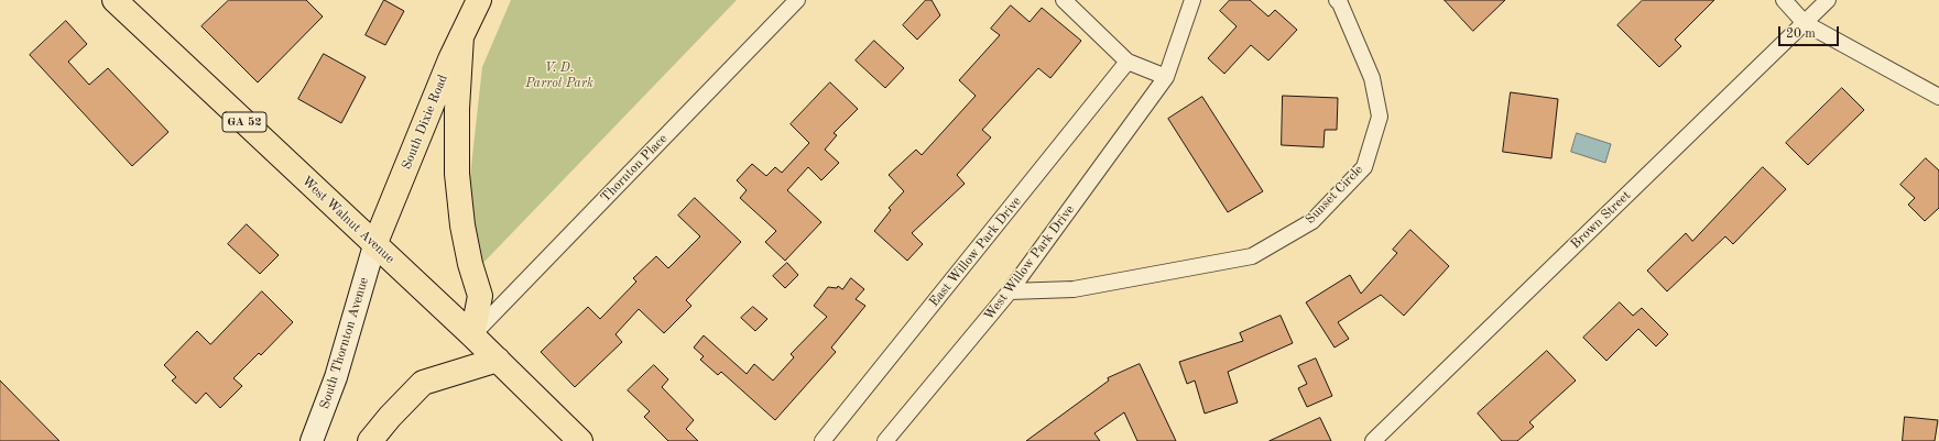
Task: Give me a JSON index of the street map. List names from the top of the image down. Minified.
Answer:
{"streets":{"main road":["GA 52","South Dixie Road","West Walnut Avenue","South Thornton Avenue"],"street":["Thornton Place","Sunset Circle","Brown Street","East Willow Park Drive","West Willow Park Drive"]},"crossings":[["South Dixie Road","West Walnut Avenue"],["South Dixie Road","South Thornton Avenue"],["Thornton Place","West Walnut Avenue"],["Sunset Circle","West Willow Park Drive"],["West Walnut Avenue","South Thornton Avenue"]],"parks":["V. D. Parrot Park"],"scale_bar":"20 m"}
